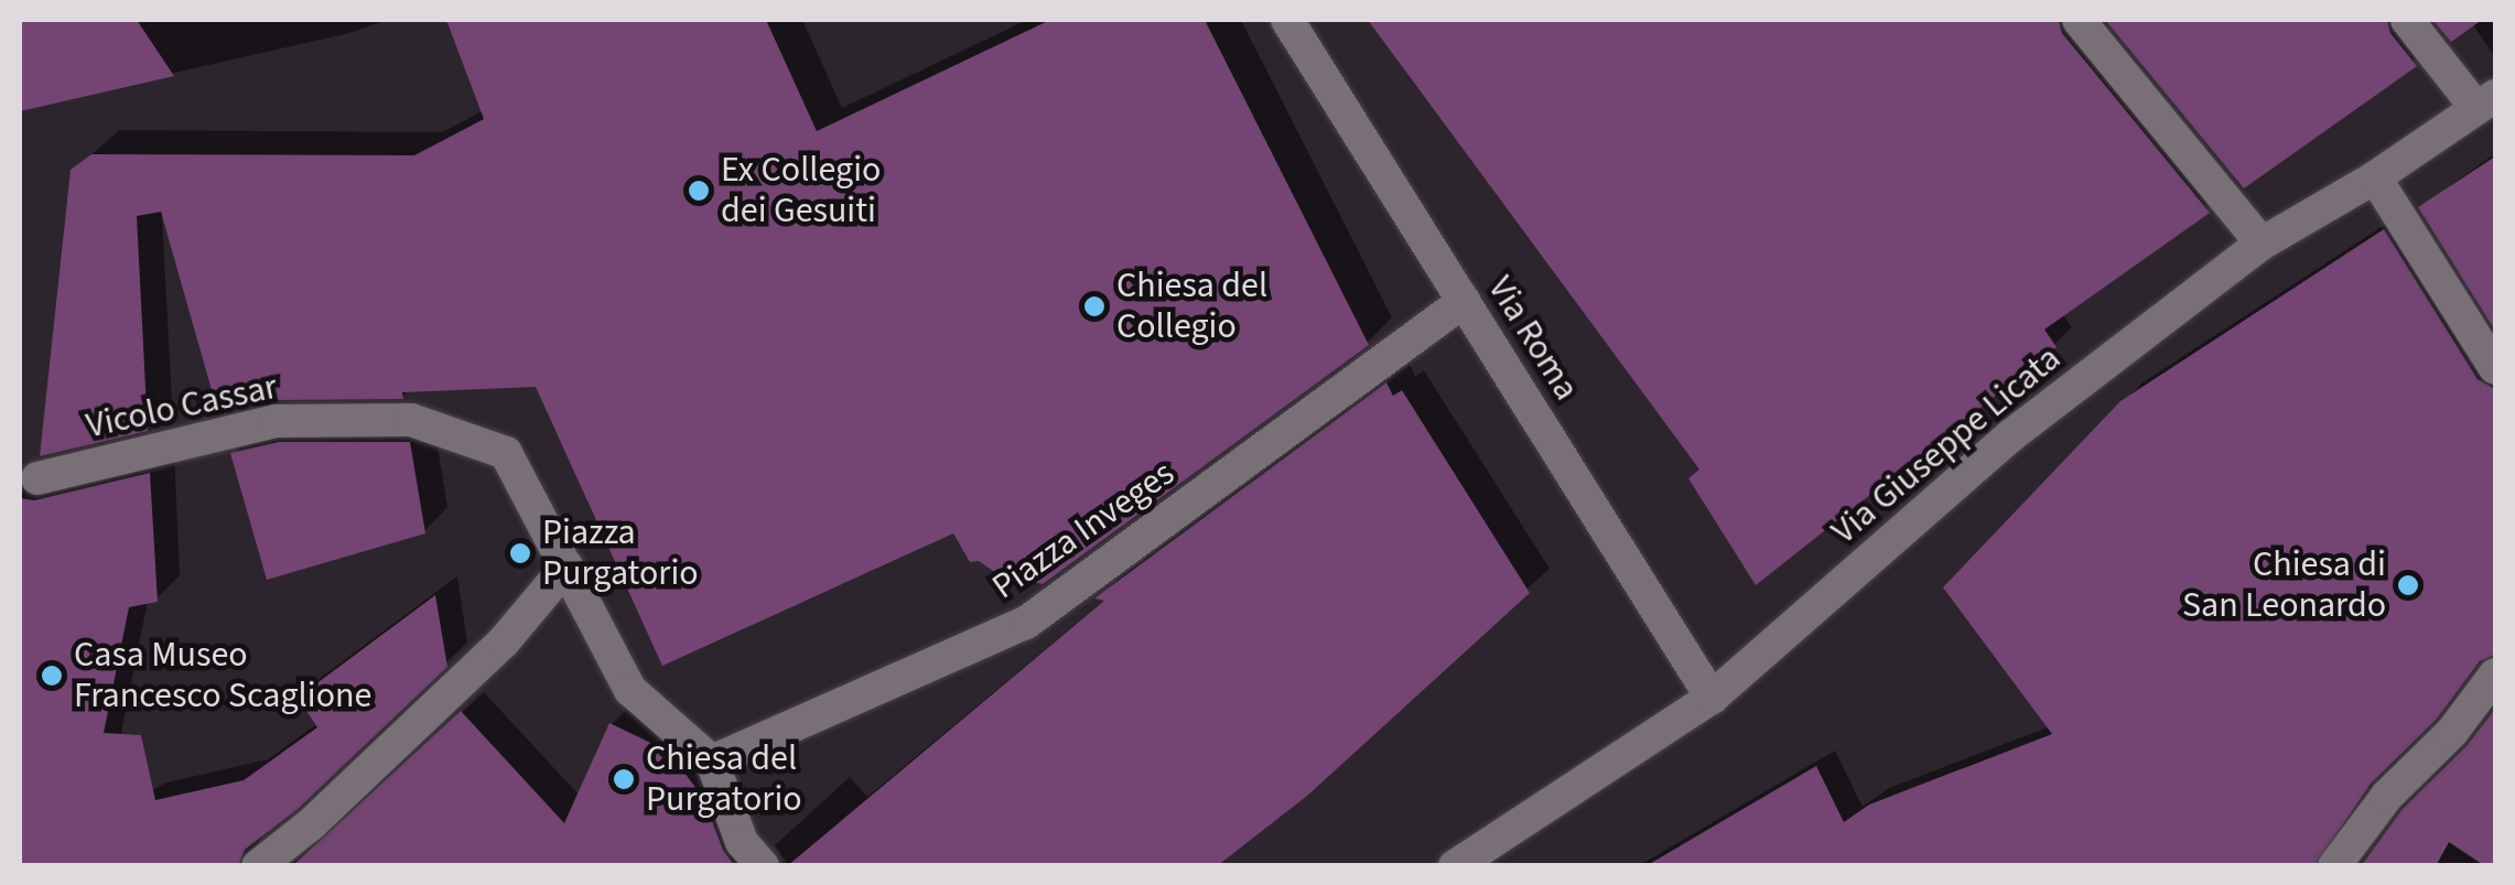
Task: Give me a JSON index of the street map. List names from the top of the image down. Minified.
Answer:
{"streets":{"street":["Via Roma","Vicolo Cassar","Via Giuseppe Licata","Piazza Inveges"]},"crossings":[["Via Roma","Via Giuseppe Licata"],["Via Roma","Piazza Inveges"]],"places":["Ex Collegio dei Gesuiti","Chiesa del Collegio","Piazza Purgatorio","Chiesa di San Leonardo","Casa Museo Francesco Scaglione","Chiesa del Purgatorio"]}
